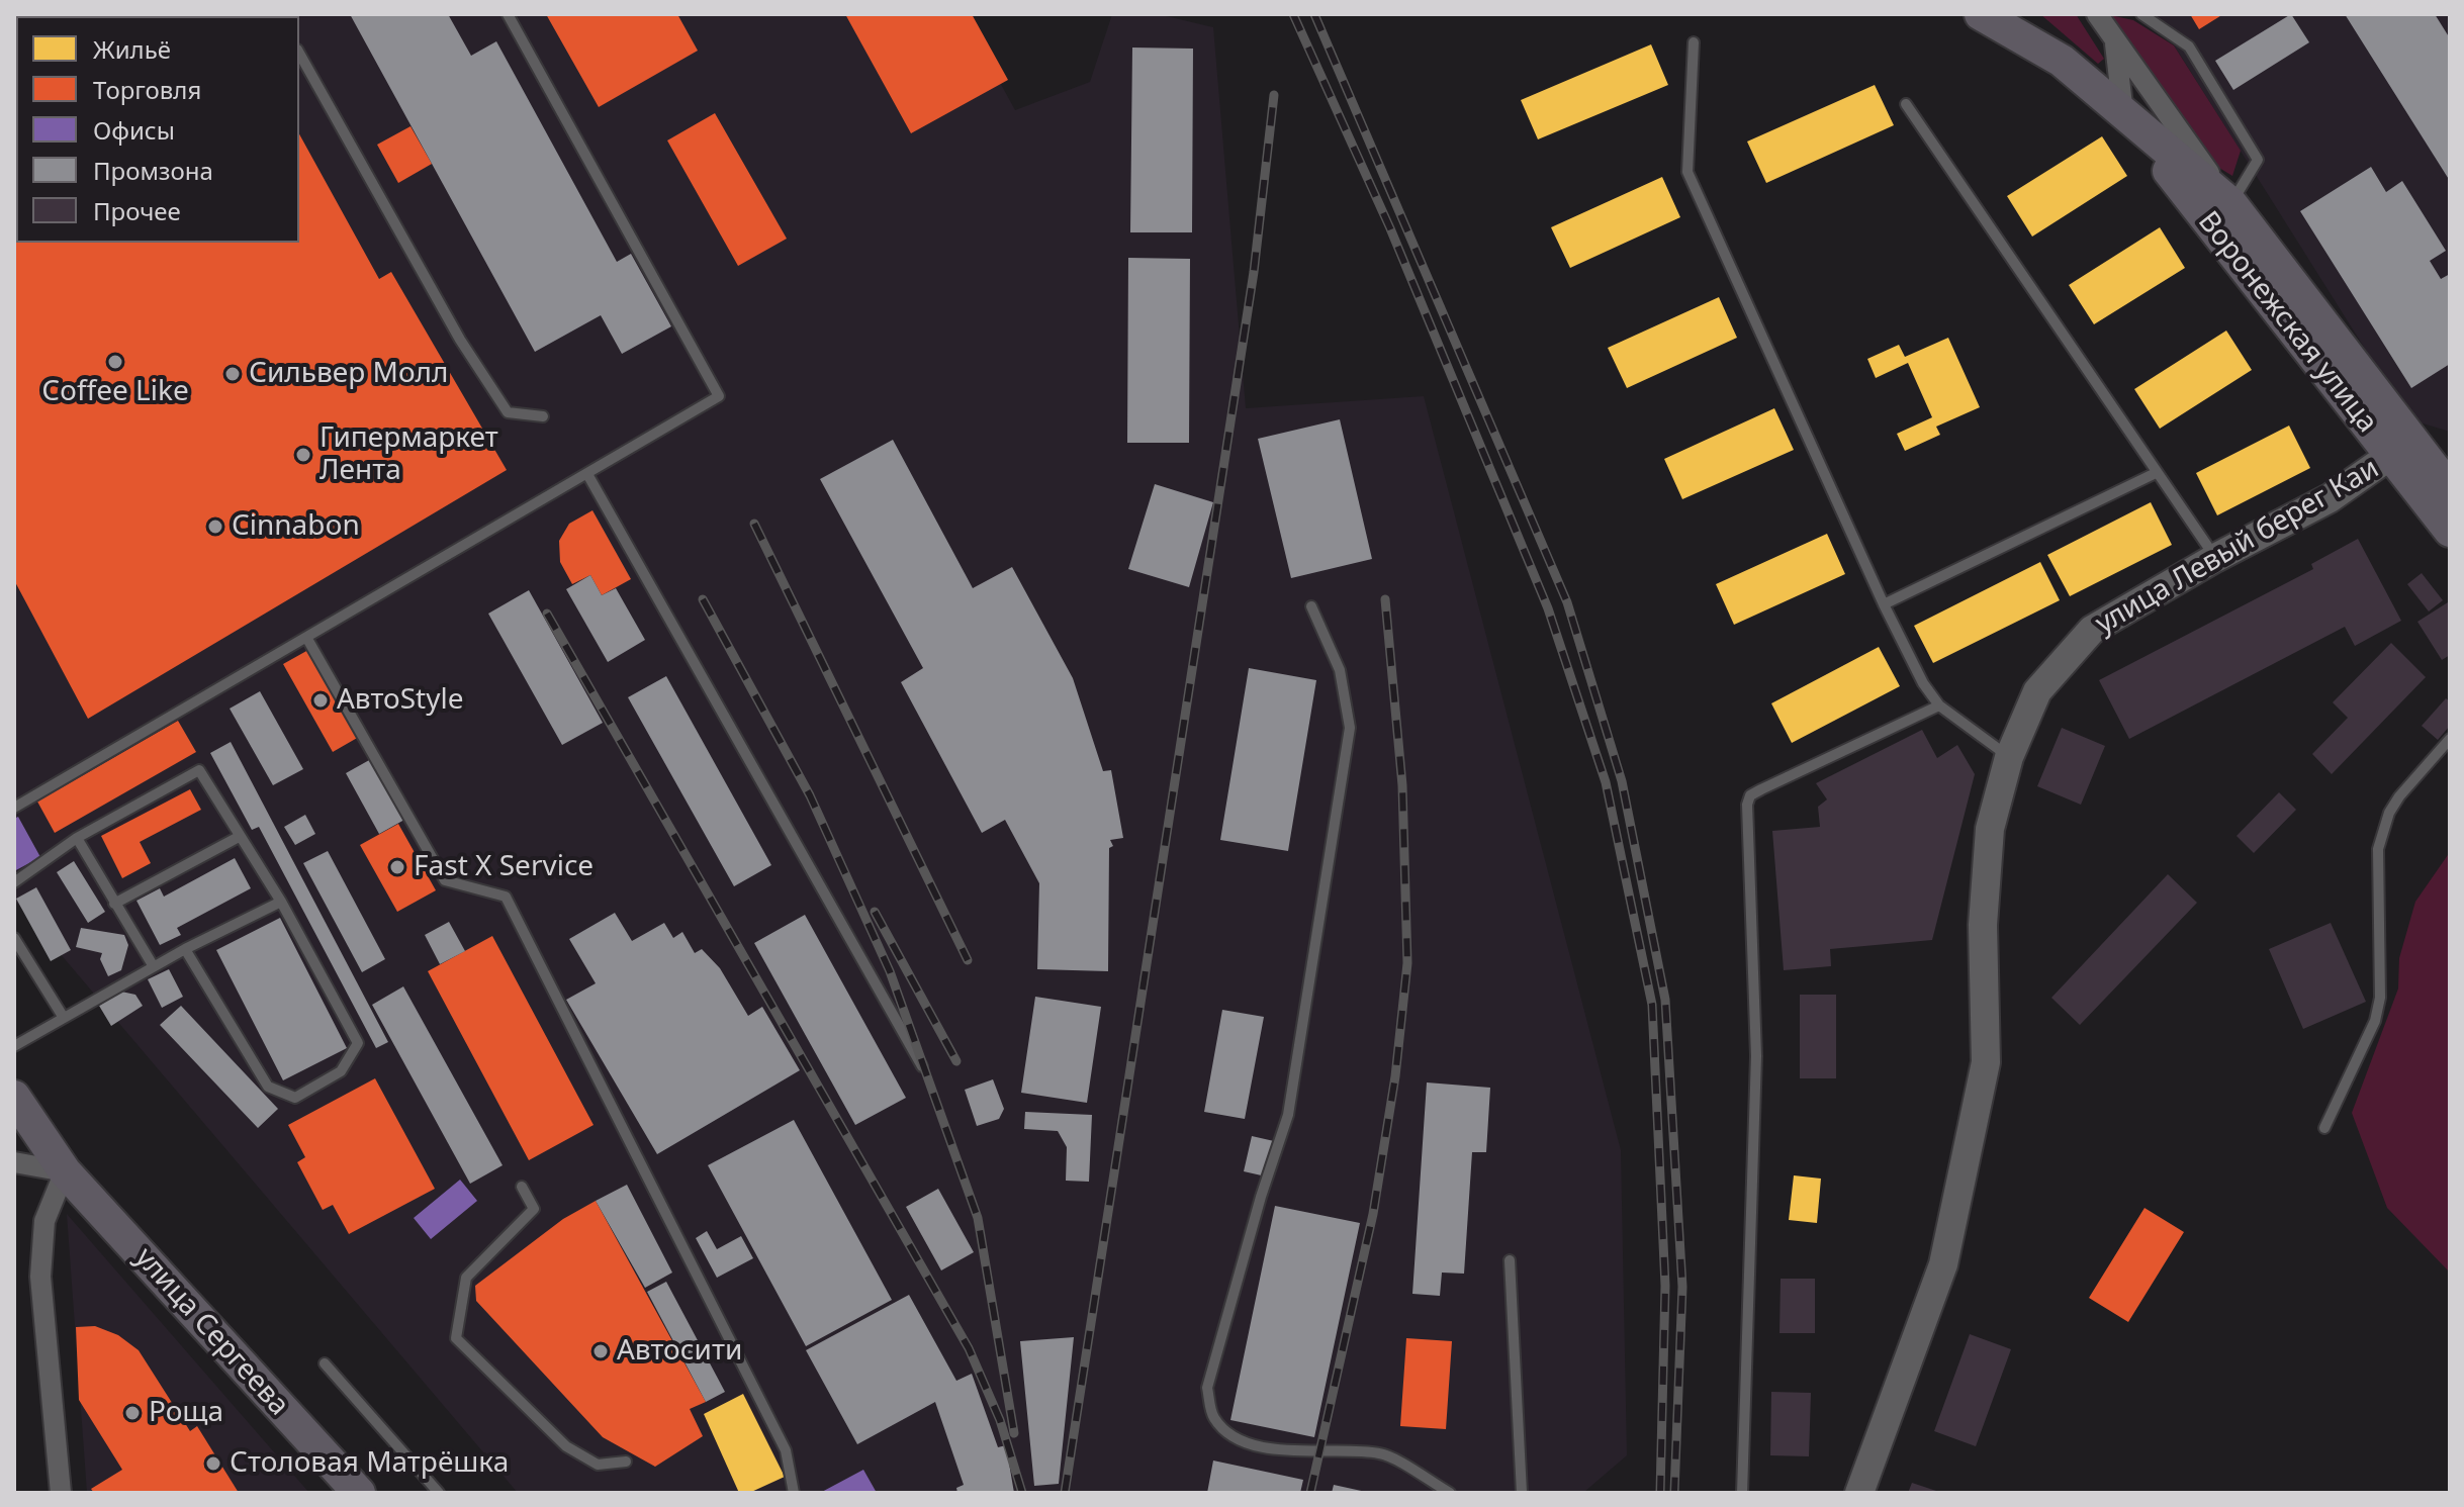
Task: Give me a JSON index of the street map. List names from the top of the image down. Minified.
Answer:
{"streets":{"main road":["Воронежская улица","улица Сергеева"],"street":["улица Левый берег Каи"]},"crossings":[["Воронежская улица","улица Левый берег Каи"]],"places":["Coffee Like","Сильвер Молл","Гипермаркет Лента","Cinnabon","АвтоStyle","Fast X Service","Автосити","Роща","Столовая Матрёшка"],"legend":["Жильё","Торговля","Офисы","Промзона","Прочее"]}
